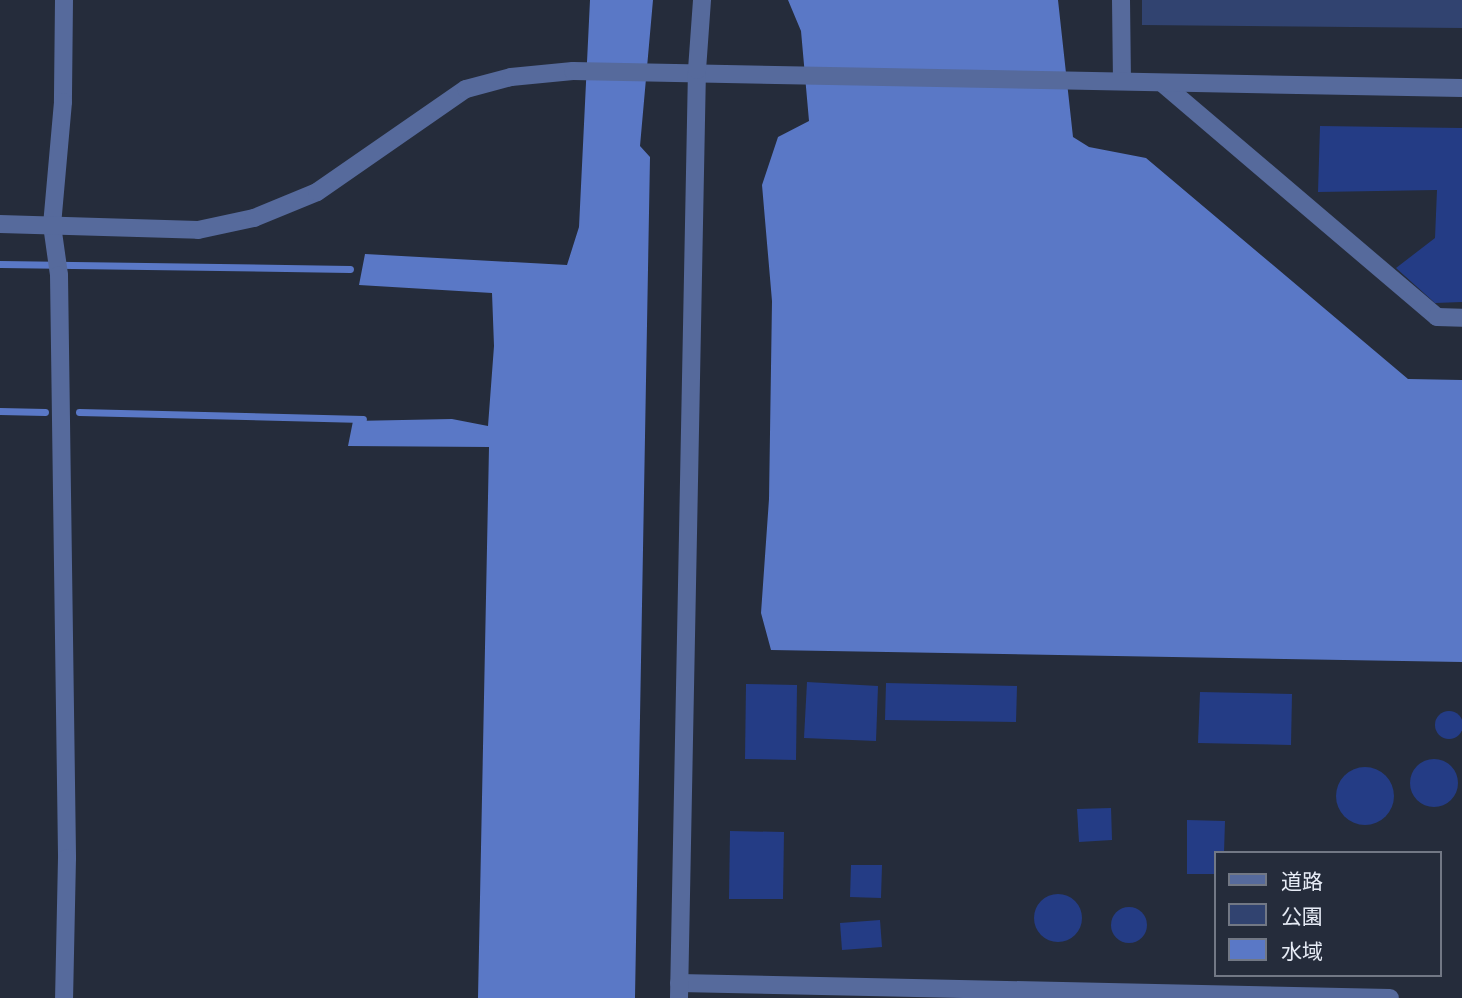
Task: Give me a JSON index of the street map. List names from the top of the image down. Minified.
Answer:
{"legend":["道路","公園","水域"]}
